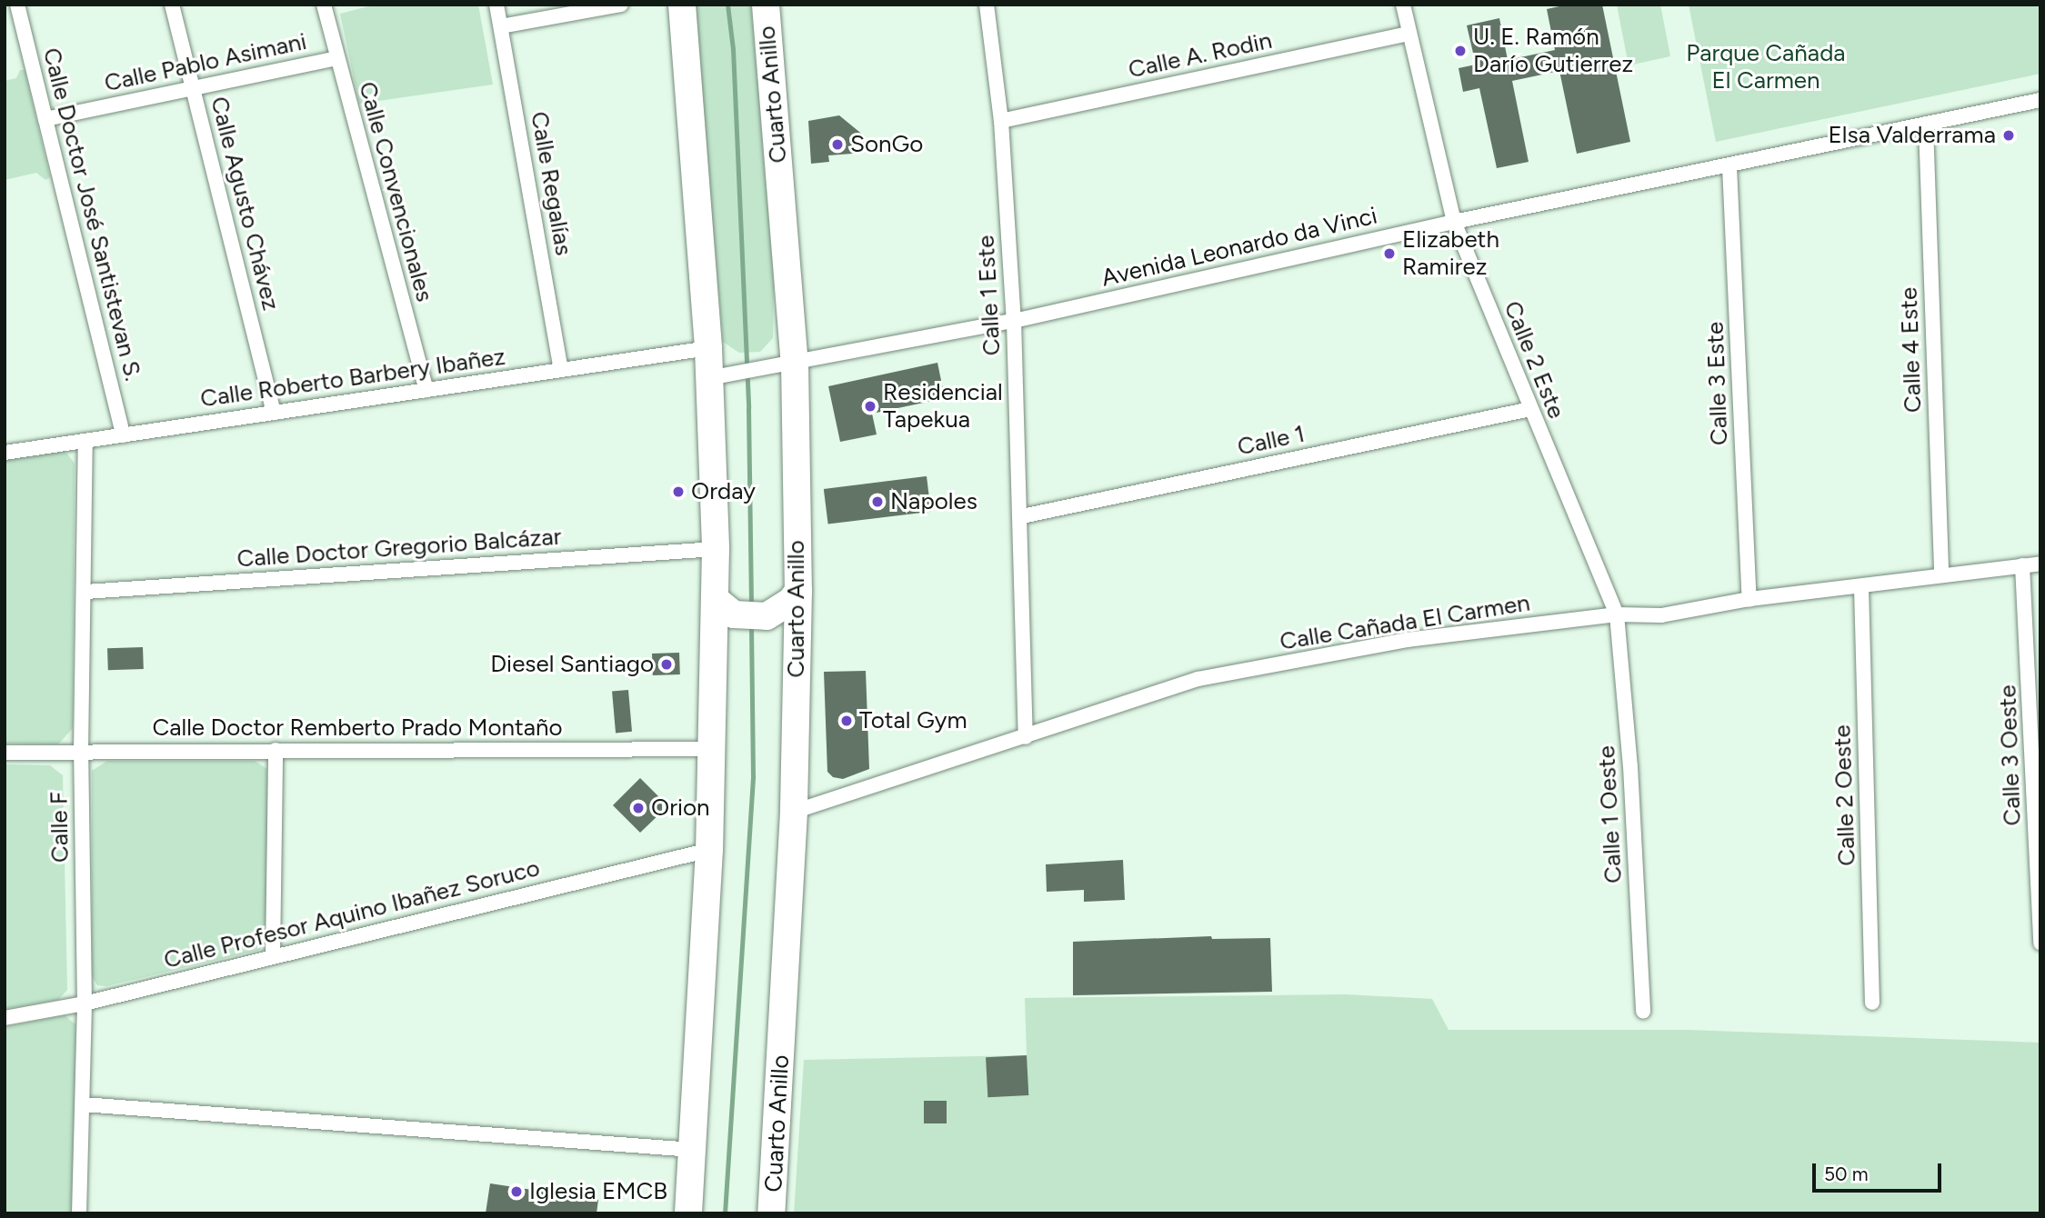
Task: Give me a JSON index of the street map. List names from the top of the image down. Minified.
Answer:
{"streets":{"highway":["Cuarto Anillo"],"street":["Calle A. Rodin","Calle Pablo Asimani","Calle Regalías","Calle Convencionales","Calle Agusto Chávez","Calle Doctor José Santistevan S.","Avenida Leonardo da Vinci","Calle 1 Este","Calle 4 Este","Calle 2 Este","Calle Roberto Barbery Ibañez","Calle 3 Este","Calle 1","Calle Doctor Gregorio Balcázar","Calle Cañada El Carmen","Calle Doctor Remberto Prado Montaño","Calle 3 Oeste","Calle 2 Oeste","Calle 1 Oeste","Calle F","Calle Profesor Aquino Ibañez Soruco"]},"crossings":[["Calle A. Rodin","Calle 1 Este"],["Calle A. Rodin","Calle 2 Este"],["Calle Pablo Asimani","Calle Convencionales"],["Calle Pablo Asimani","Calle Agusto Chávez"],["Calle Pablo Asimani","Calle Doctor José Santistevan S."],["Cuarto Anillo","Avenida Leonardo da Vinci"],["Cuarto Anillo","Calle Cañada El Carmen"],["Calle Regalías","Calle Roberto Barbery Ibañez"],["Calle Convencionales","Calle Roberto Barbery Ibañez"],["Calle Agusto Chávez","Calle Roberto Barbery Ibañez"],["Calle Doctor José Santistevan S.","Calle Roberto Barbery Ibañez"],["Avenida Leonardo da Vinci","Calle 1 Este"],["Avenida Leonardo da Vinci","Calle 4 Este"],["Avenida Leonardo da Vinci","Calle 2 Este"],["Avenida Leonardo da Vinci","Calle 3 Este"],["Calle 1 Este","Calle 1"],["Calle 1 Este","Calle Cañada El Carmen"],["Calle 4 Este","Calle Cañada El Carmen"],["Calle 2 Este","Calle 1"],["Calle 2 Este","Calle Cañada El Carmen"],["Calle 2 Este","Calle 1 Oeste"],["Calle Roberto Barbery Ibañez","Calle F"],["Calle 3 Este","Calle Cañada El Carmen"],["Calle Doctor Gregorio Balcázar","Calle F"],["Calle Cañada El Carmen","Calle 3 Oeste"],["Calle Cañada El Carmen","Calle 2 Oeste"],["Calle Cañada El Carmen","Calle 1 Oeste"],["Calle Doctor Remberto Prado Montaño","Calle F"],["Calle F","Calle Profesor Aquino Ibañez Soruco"]],"parks":["Parque Cañada El Carmen"],"places":["U. E. Ramón Darío Gutierrez","Elsa Valderrama","SonGo","Elizabeth Ramirez","Residencial Tapekua","Orday","Napoles","Diesel Santiago","Total Gym","Orion","Iglesia EMCB"],"scale_bar":"50 m"}
